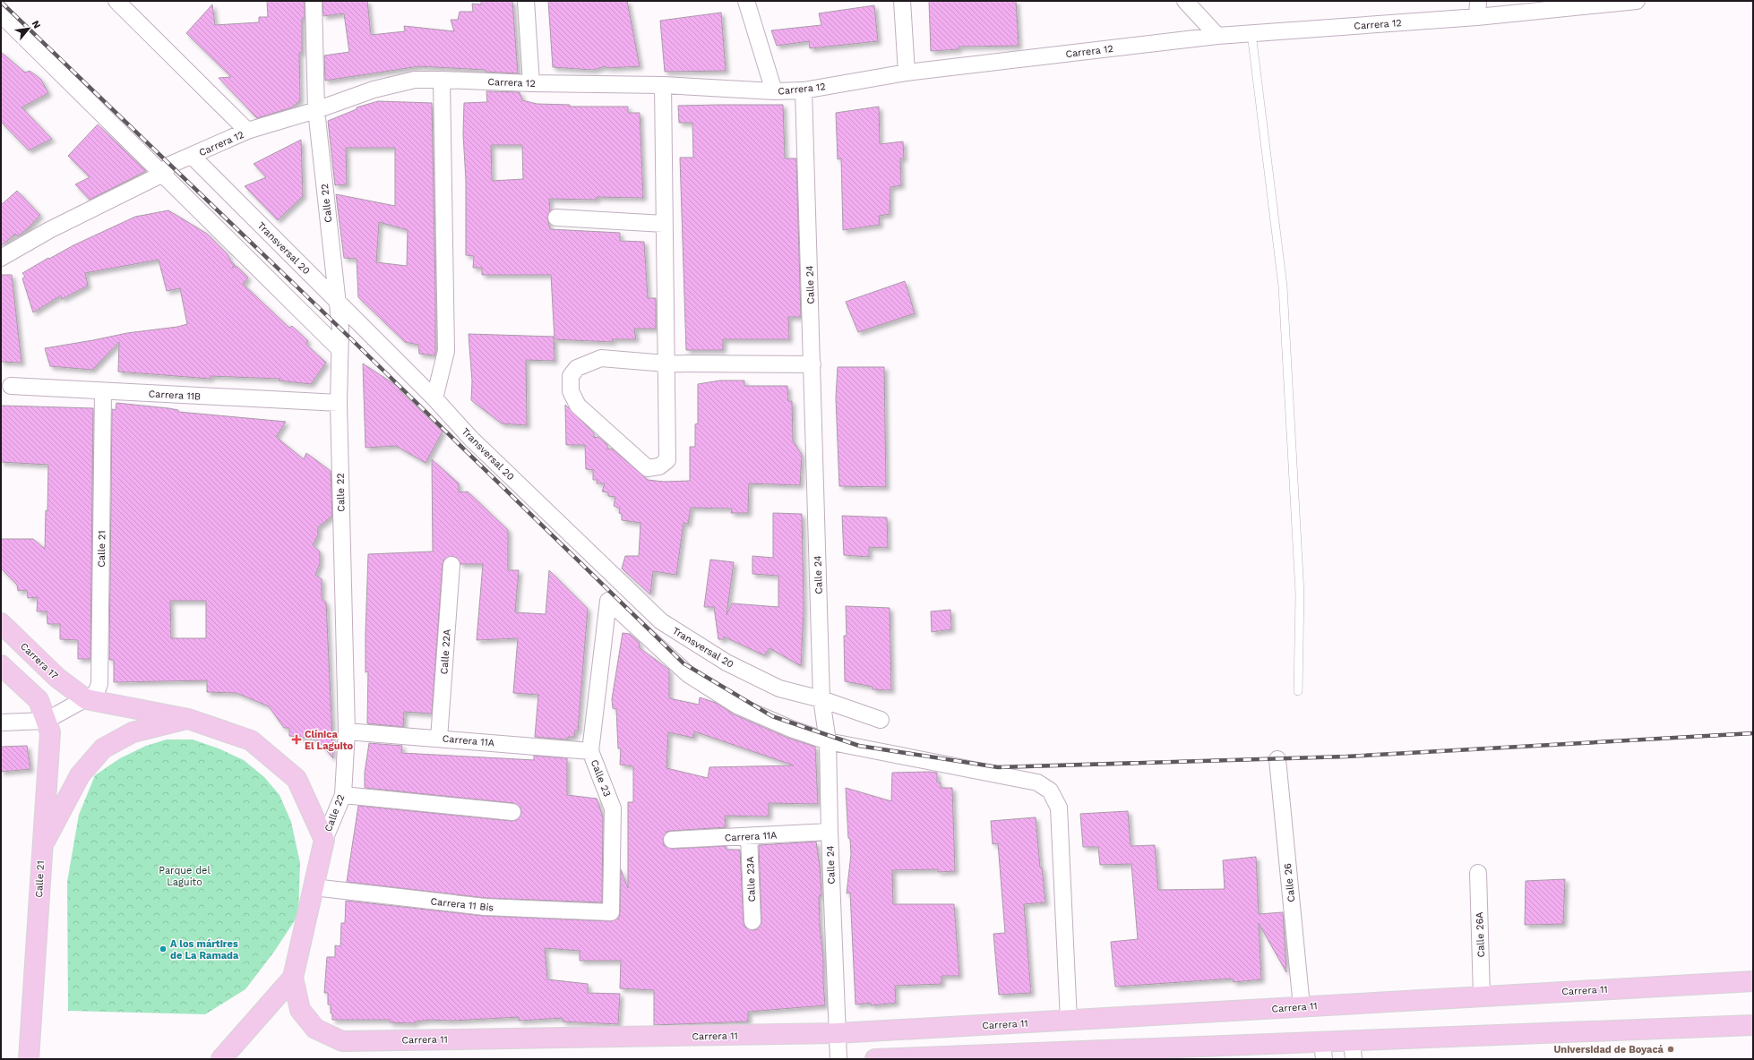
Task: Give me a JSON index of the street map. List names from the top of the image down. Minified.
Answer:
{"streets":{"main road":["Calle 22","Calle 21","Carrera 17","Carrera 11"],"street":["Carrera 12","Transversal 20","Calle 24","Carrera 11B","Calle 22A","Carrera 11A","Calle 23","Calle 23A","Calle 26","Carrera 11 Bis","Calle 26A"]},"crossings":[["Carrera 12","Calle 22"],["Carrera 12","Transversal 20"],["Carrera 12","Calle 24"],["Calle 22","Transversal 20"],["Calle 22","Carrera 11B"],["Calle 22","Carrera 11A"],["Calle 22","Carrera 11 Bis"],["Calle 22","Carrera 11"],["Transversal 20","Calle 24"],["Calle 24","Carrera 11A"],["Calle 24","Calle 23"],["Calle 24","Carrera 11"],["Carrera 11B","Calle 21"],["Calle 21","Carrera 17"],["Calle 22A","Carrera 11A"],["Carrera 11A","Calle 23"],["Carrera 11A","Calle 23A"],["Calle 23","Carrera 11 Bis"],["Calle 26","Carrera 11"],["Calle 26A","Carrera 11"]],"parks":["Parque del Laguito"],"places":{"health":["Clínica El Laguito"],"other":["A los mártires de La Ramada","Universidad de Boyacá"]},"north":"top right"}
